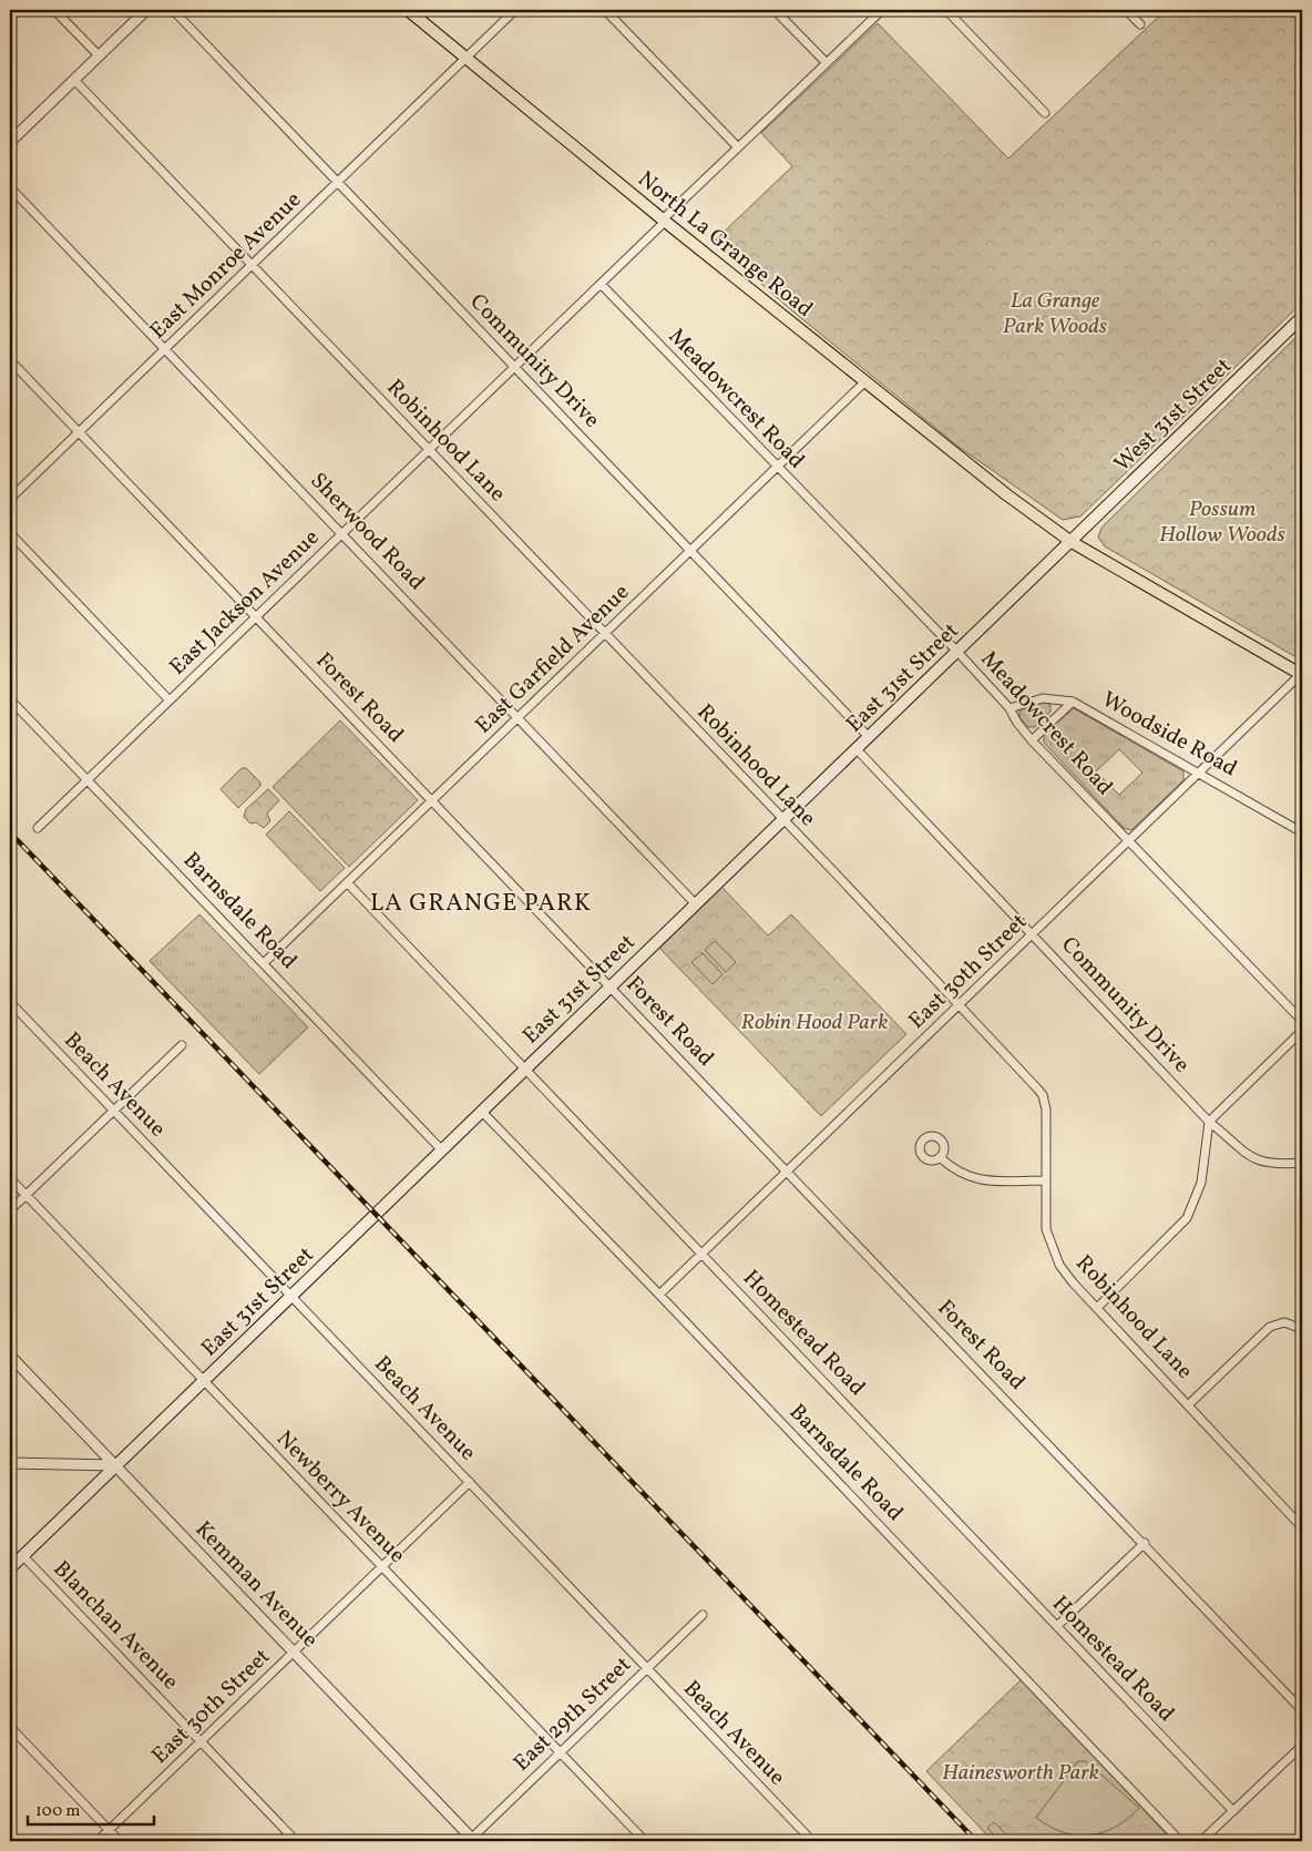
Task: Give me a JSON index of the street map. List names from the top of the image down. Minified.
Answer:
{"streets":{"main road":["North La Grange Road","West 31st Street","East 31st Street"],"street":["East Monroe Avenue","Community Drive","Meadowcrest Road","Robinhood Lane","Sherwood Road","East Jackson Avenue","East Garfield Avenue","Forest Road","Woodside Road","Barnsdale Road","East 30th Street","Beach Avenue","Homestead Road","Newberry Avenue","Kemman Avenue","Blanchan Avenue","East 29th Street"]},"crossings":[["North La Grange Road","East Monroe Avenue"],["North La Grange Road","West 31st Street"],["North La Grange Road","East Jackson Avenue"],["North La Grange Road","East Garfield Avenue"],["North La Grange Road","East 31st Street"],["East Monroe Avenue","Community Drive"],["East Monroe Avenue","Robinhood Lane"],["East Monroe Avenue","Sherwood Road"],["East Monroe Avenue","Forest Road"],["Community Drive","East Jackson Avenue"],["Community Drive","East Garfield Avenue"],["Community Drive","East 31st Street"],["Community Drive","East 30th Street"],["Meadowcrest Road","East Jackson Avenue"],["Meadowcrest Road","East Garfield Avenue"],["Meadowcrest Road","East 31st Street"],["Meadowcrest Road","Woodside Road"],["Meadowcrest Road","East 30th Street"],["West 31st Street","East 31st Street"],["Robinhood Lane","East Jackson Avenue"],["Robinhood Lane","East Garfield Avenue"],["Robinhood Lane","East 31st Street"],["Robinhood Lane","East 30th Street"],["Sherwood Road","East Jackson Avenue"],["Sherwood Road","East Garfield Avenue"],["Sherwood Road","East 31st Street"],["East Jackson Avenue","Forest Road"],["East Jackson Avenue","Barnsdale Road"],["East Garfield Avenue","Forest Road"],["East Garfield Avenue","Barnsdale Road"],["East Garfield Avenue","Homestead Road"],["East 31st Street","Forest Road"],["East 31st Street","Barnsdale Road"],["East 31st Street","Beach Avenue"],["East 31st Street","Homestead Road"],["East 31st Street","Newberry Avenue"],["East 31st Street","Kemman Avenue"],["East 31st Street","Blanchan Avenue"],["Forest Road","East 30th Street"],["Woodside Road","East 30th Street"],["Barnsdale Road","East 30th Street"],["East 30th Street","Beach Avenue"],["East 30th Street","Homestead Road"],["East 30th Street","Newberry Avenue"],["East 30th Street","Kemman Avenue"],["East 30th Street","Blanchan Avenue"],["Beach Avenue","East 29th Street"],["Newberry Avenue","East 29th Street"],["Kemman Avenue","East 29th Street"]],"districts":["LA GRANGE PARK"],"parks":["La Grange Park Woods","Possum Hollow Woods","Robin Hood Park","Hainesworth Park"],"scale_bar":"100 m"}
